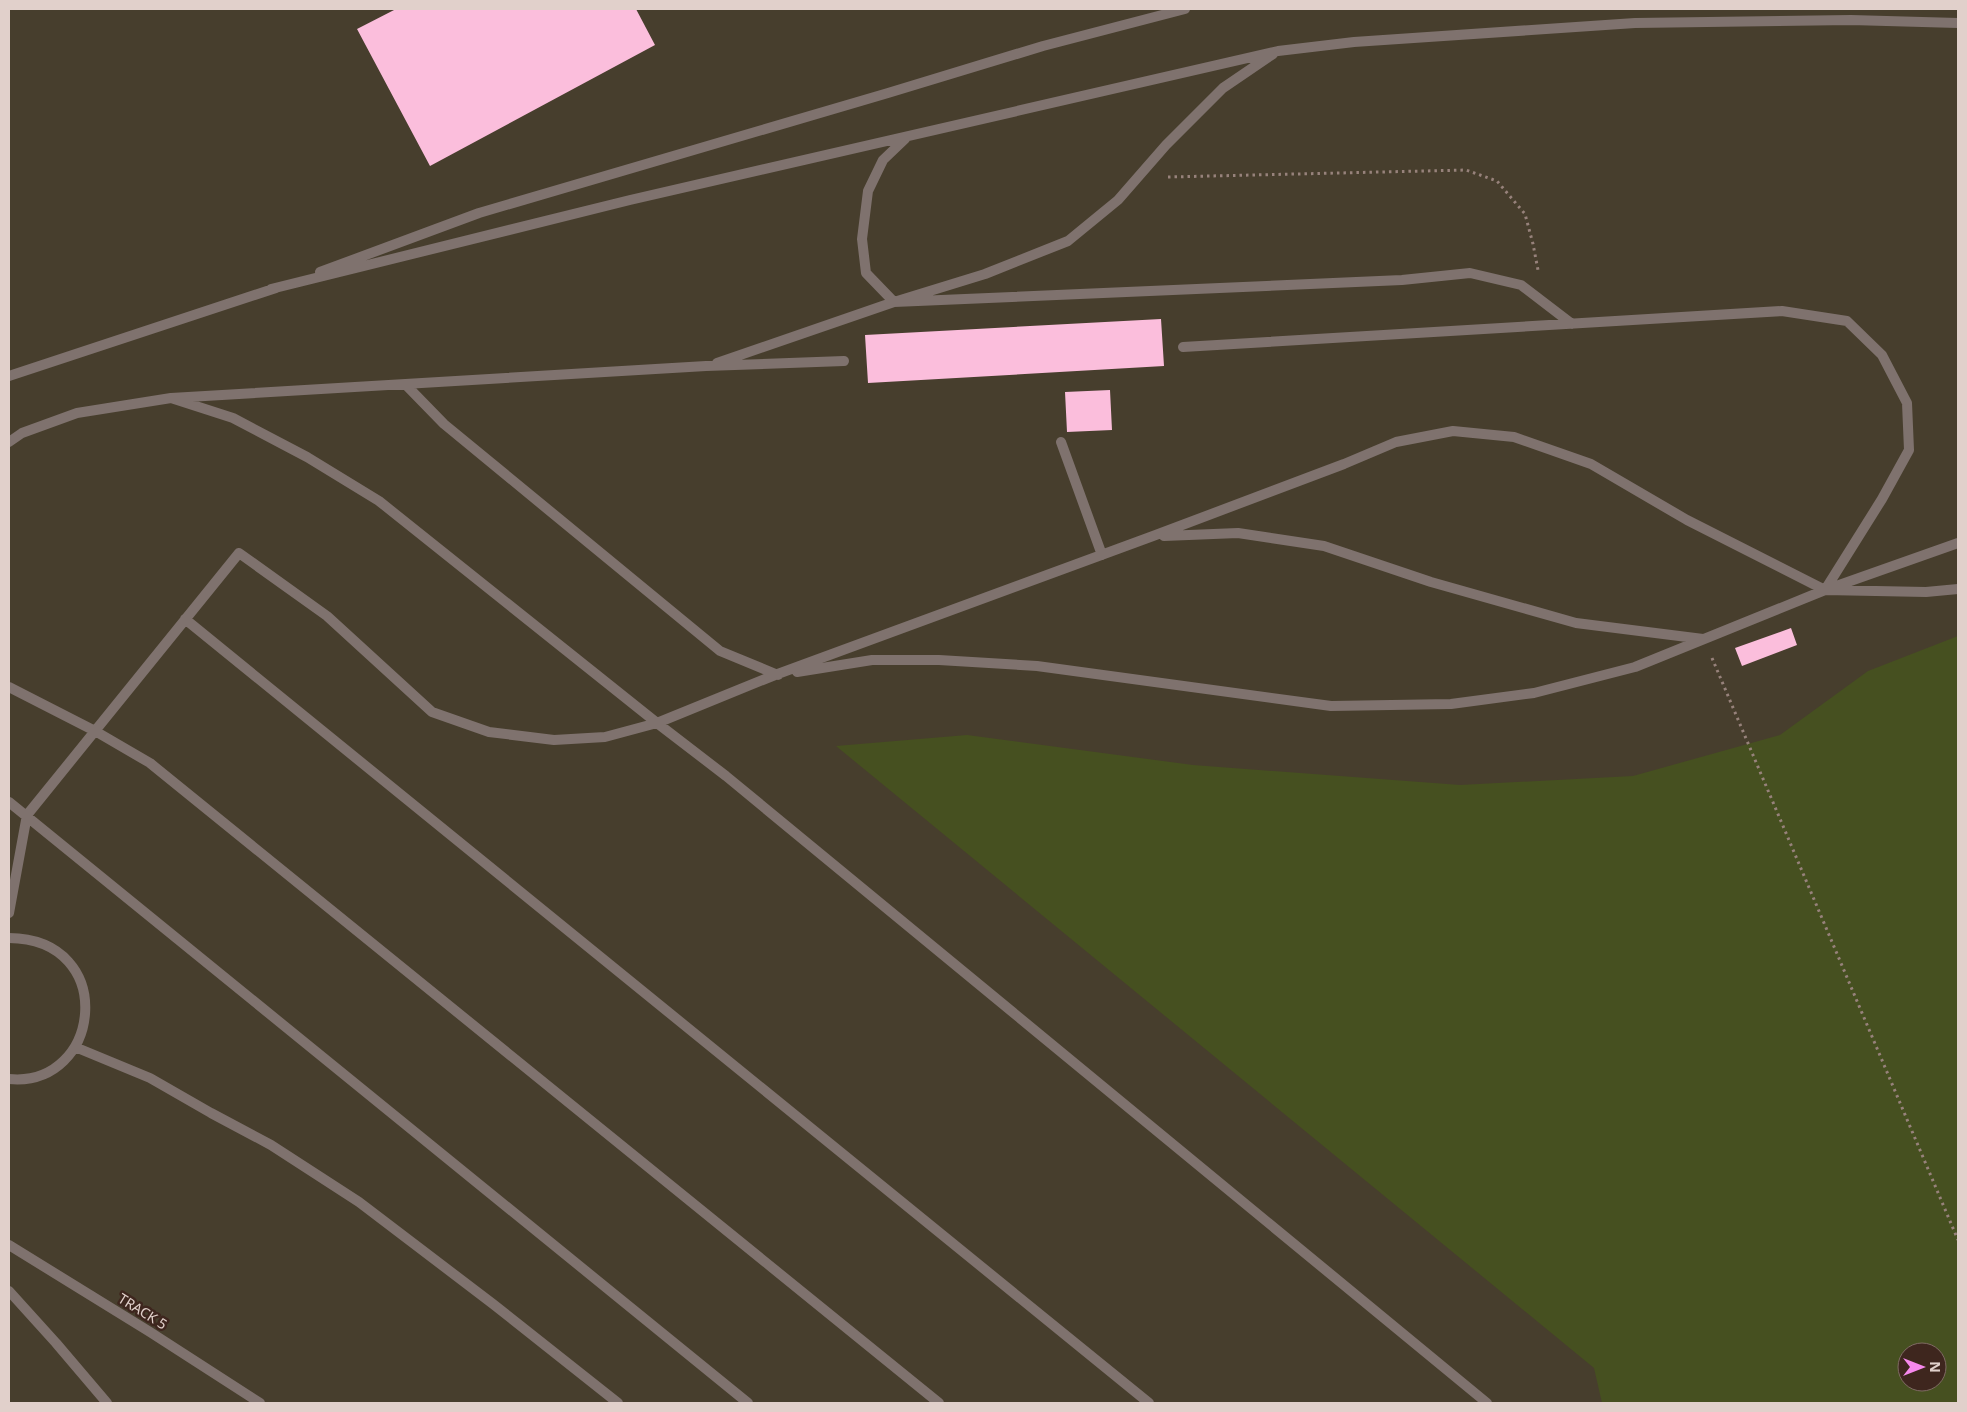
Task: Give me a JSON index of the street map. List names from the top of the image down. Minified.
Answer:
{"streets":{"lane":["TRACK 5"]},"north":"right"}
